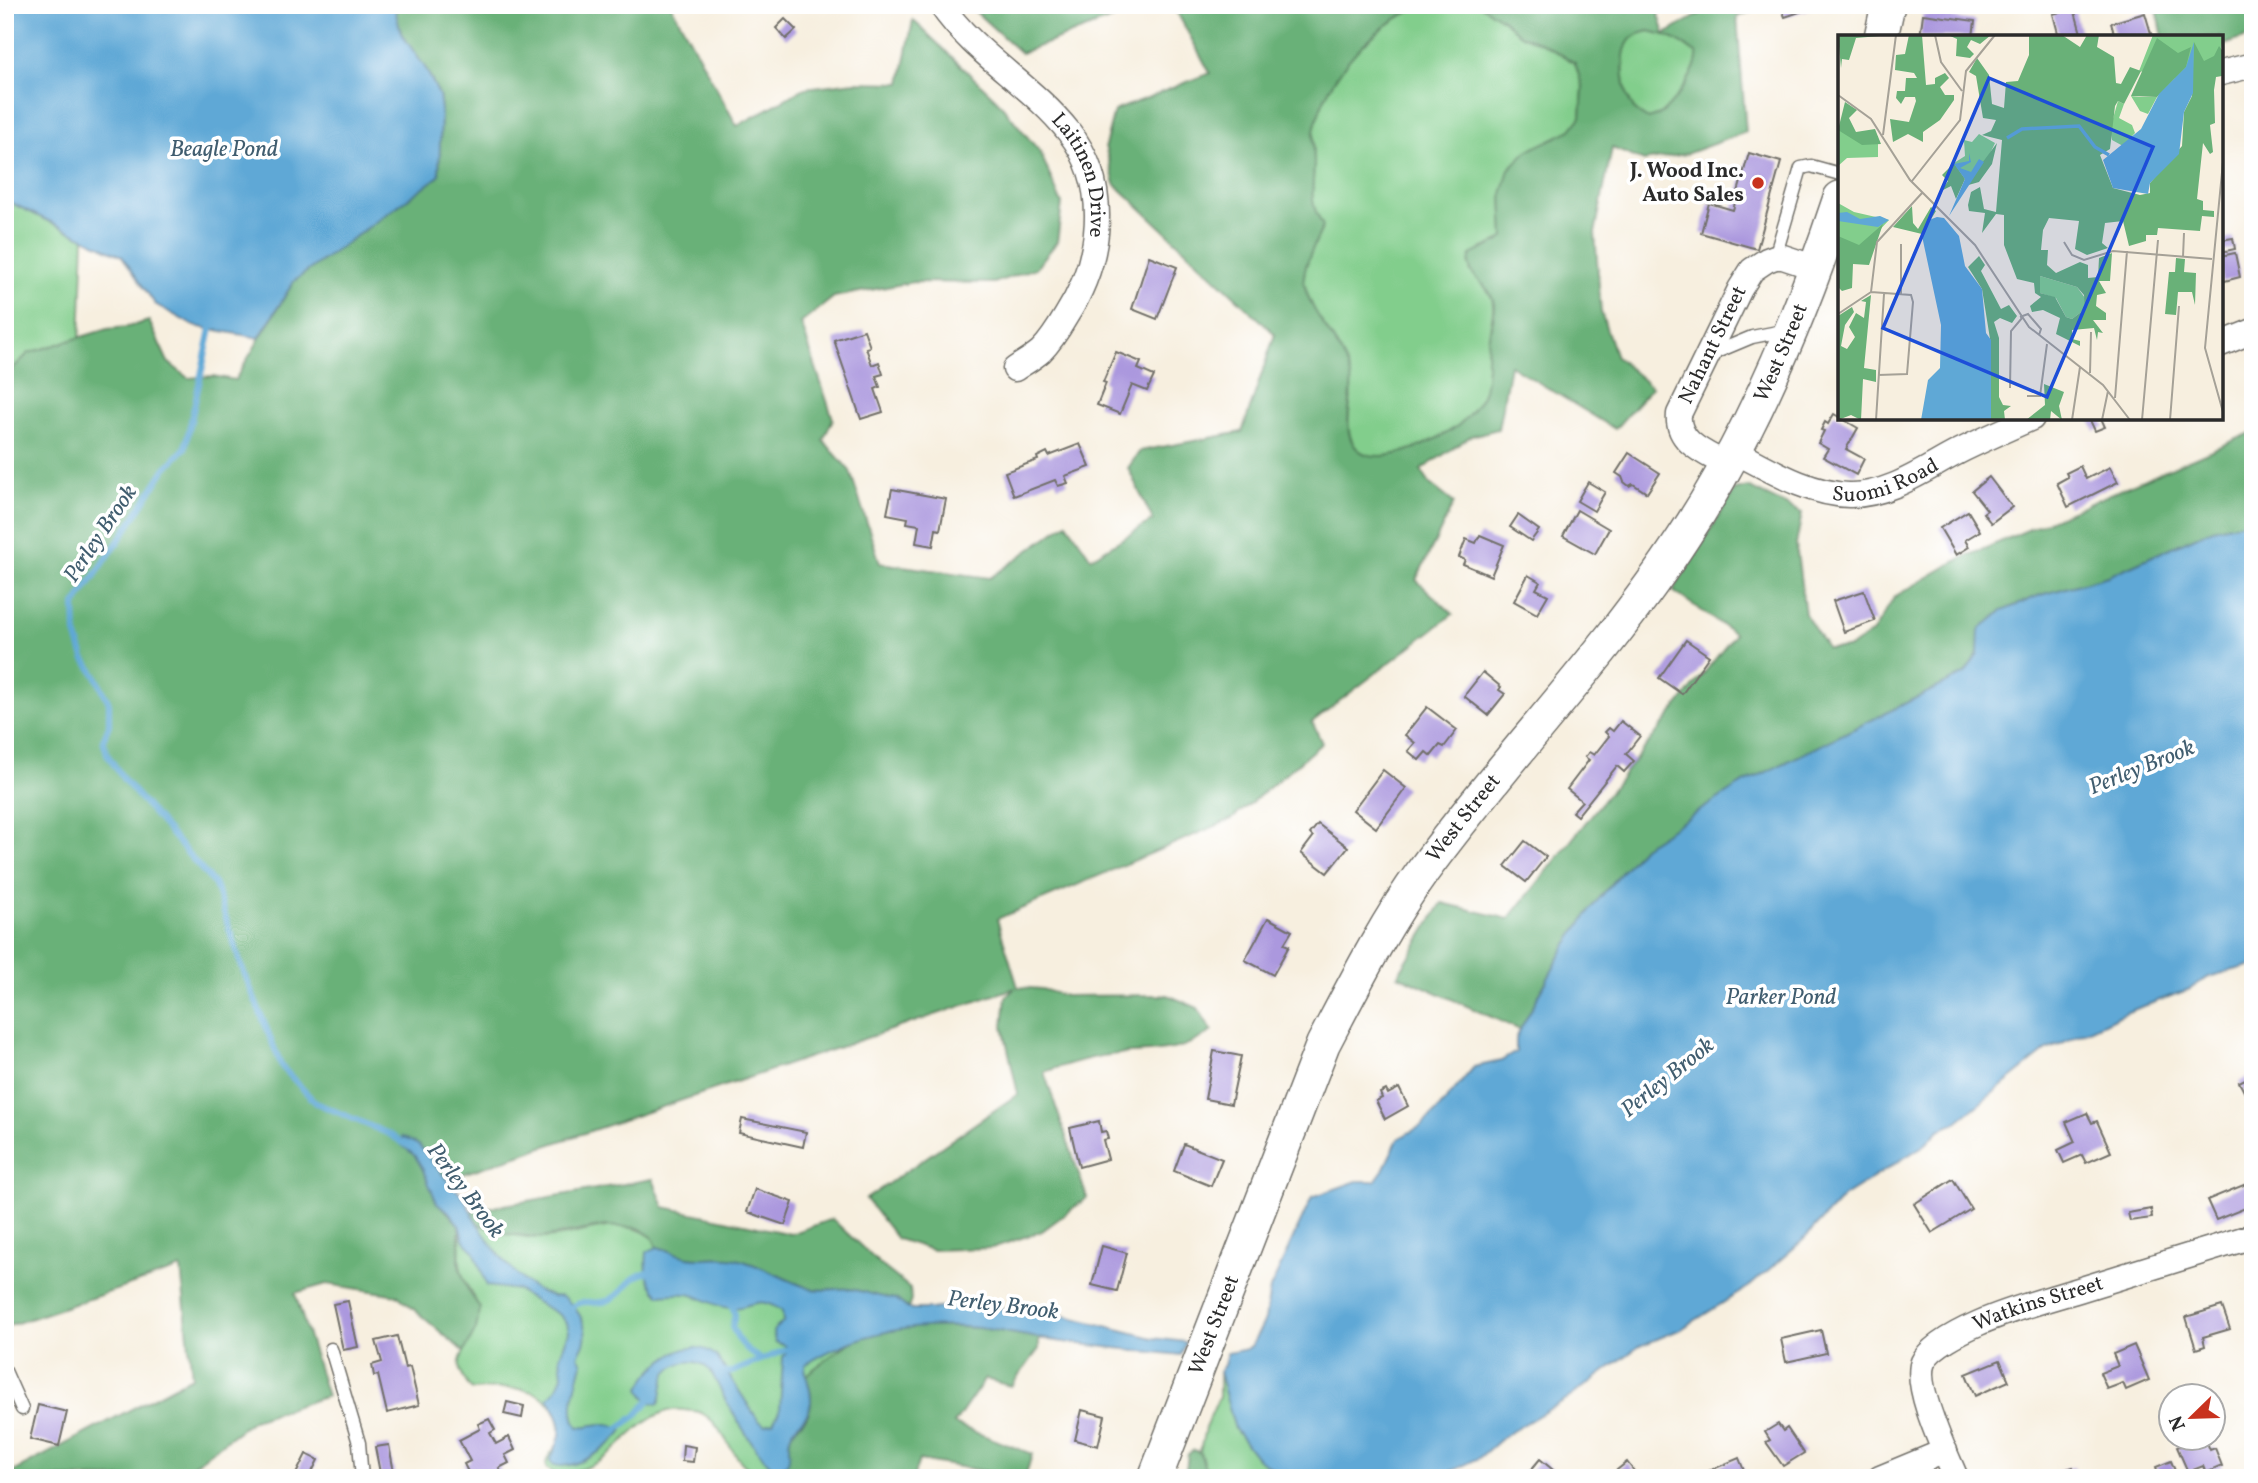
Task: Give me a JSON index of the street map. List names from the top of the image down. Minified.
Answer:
{"streets":{"main road":["West Street"],"street":["Laitinen Drive","Nahant Street","Suomi Road","Watkins Street"]},"crossings":[["Nahant Street","West Street"],["Nahant Street","Suomi Road"],["West Street","Suomi Road"]],"water":["Beagle Pond","Perley Brook","Parker Pond"],"places":["J. Wood Inc. Auto Sales"],"north":"bottom left"}
